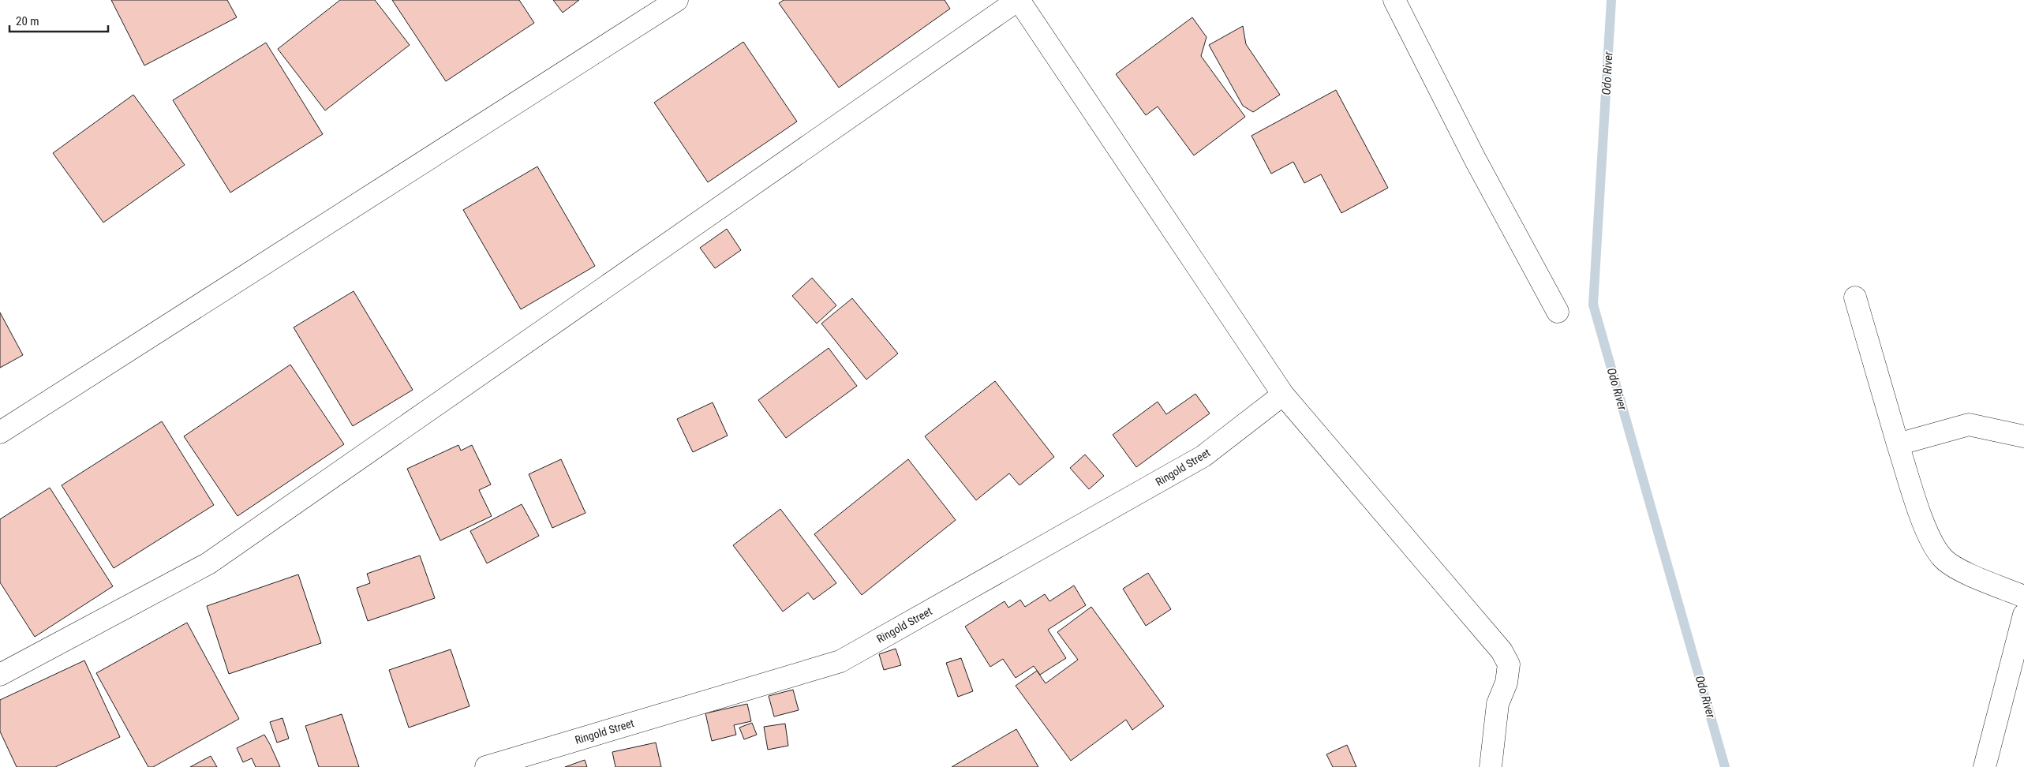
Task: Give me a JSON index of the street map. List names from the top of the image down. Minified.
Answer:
{"streets":{"street":["Ringold Street"]},"water":["Odo River"],"scale_bar":"20 m"}
